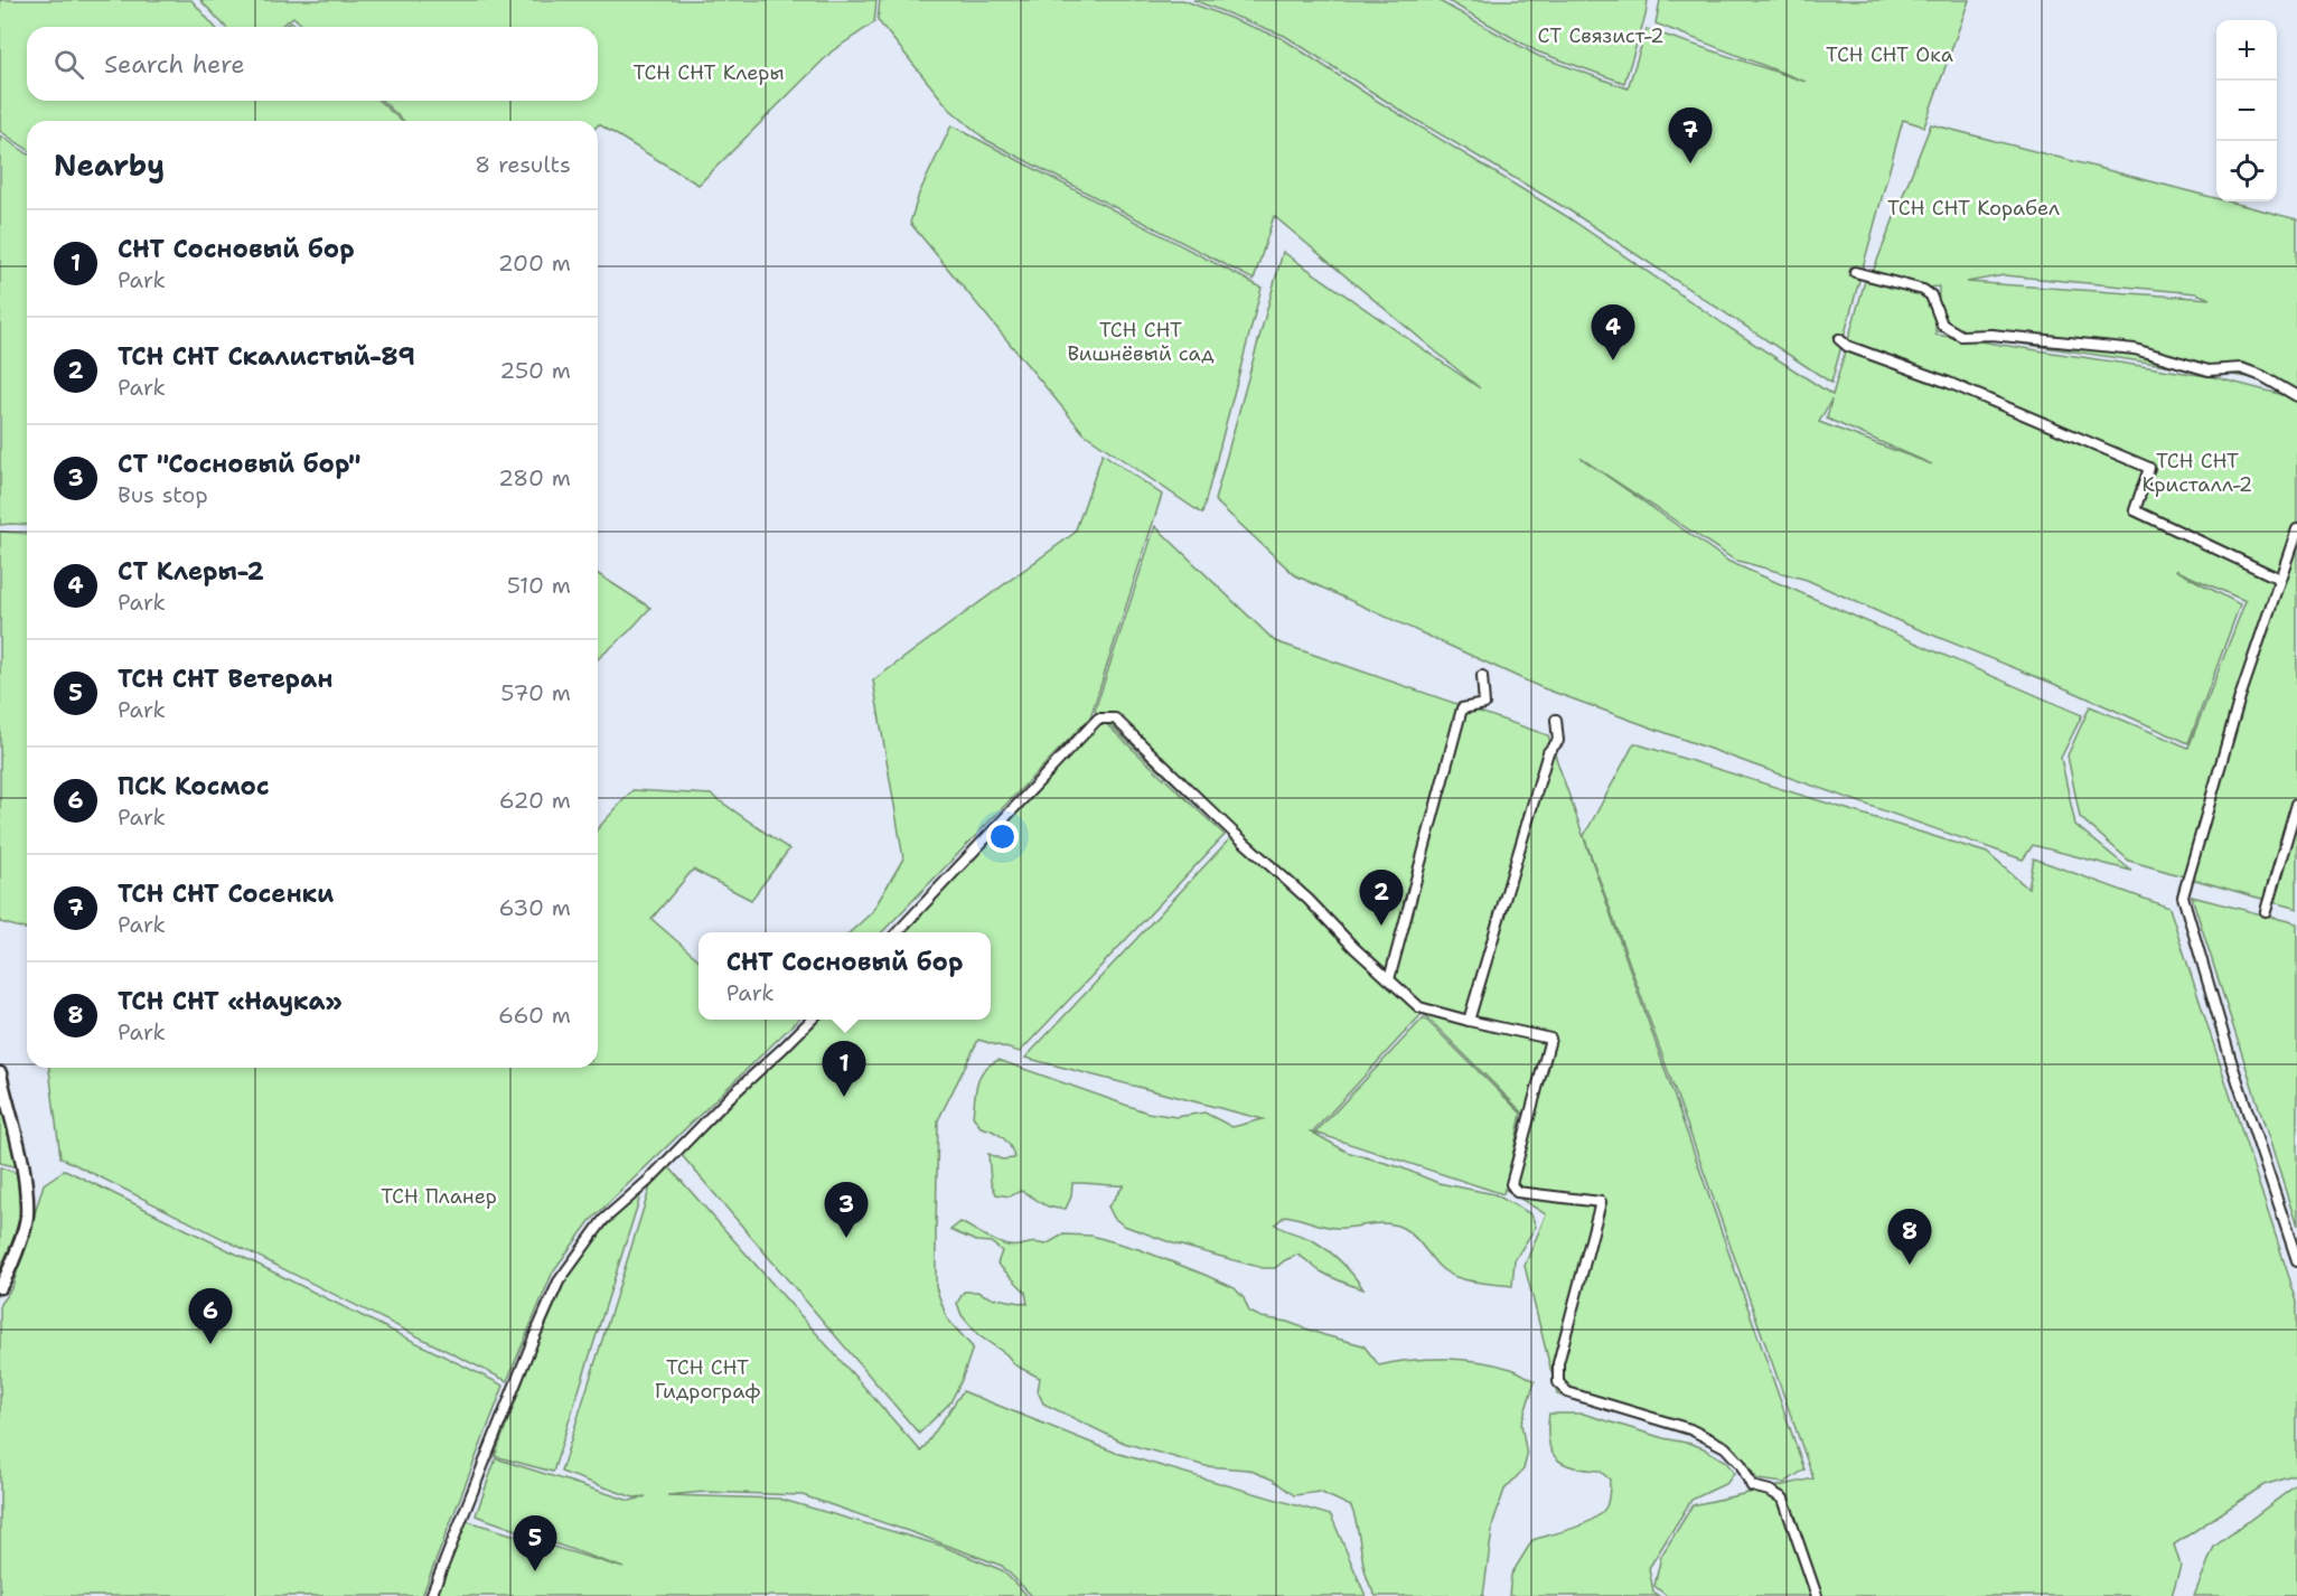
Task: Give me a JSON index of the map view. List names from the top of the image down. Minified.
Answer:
{"parks":["СТ Связист-2","ТСН СНТ Ока","ТСН СНТ Клеры","ТСН СНТ Корабел","ТСН СНТ Вишнёвый сад","ТСН СНТ Кристалл-2","ТСН Планер","ТСН СНТ Гидрограф"],"page":{"map_buttons":["+","−"],"search":"Search here","pins":["7","4","2","1","3","8","6","5"],"heading":["Nearby","8 results"],"list":[{"mark":"1","name":"СНТ Сосновый бор","note":"Park","value":"200 m"},{"mark":"2","name":"ТСН СНТ Скалистый-89","note":"Park","value":"250 m"},{"mark":"3","name":"СТ \"Сосновый бор\"","note":"Bus stop","value":"280 m"},{"mark":"4","name":"СТ Клеры-2","note":"Park","value":"510 m"},{"mark":"5","name":"ТСН СНТ Ветеран","note":"Park","value":"570 m"},{"mark":"6","name":"ПСК Космос","note":"Park","value":"620 m"},{"mark":"7","name":"ТСН СНТ Сосенки","note":"Park","value":"630 m"},{"mark":"8","name":"ТСН СНТ «Наука»","note":"Park","value":"660 m"}],"popup":["СНТ Сосновый бор","Park"]}}
